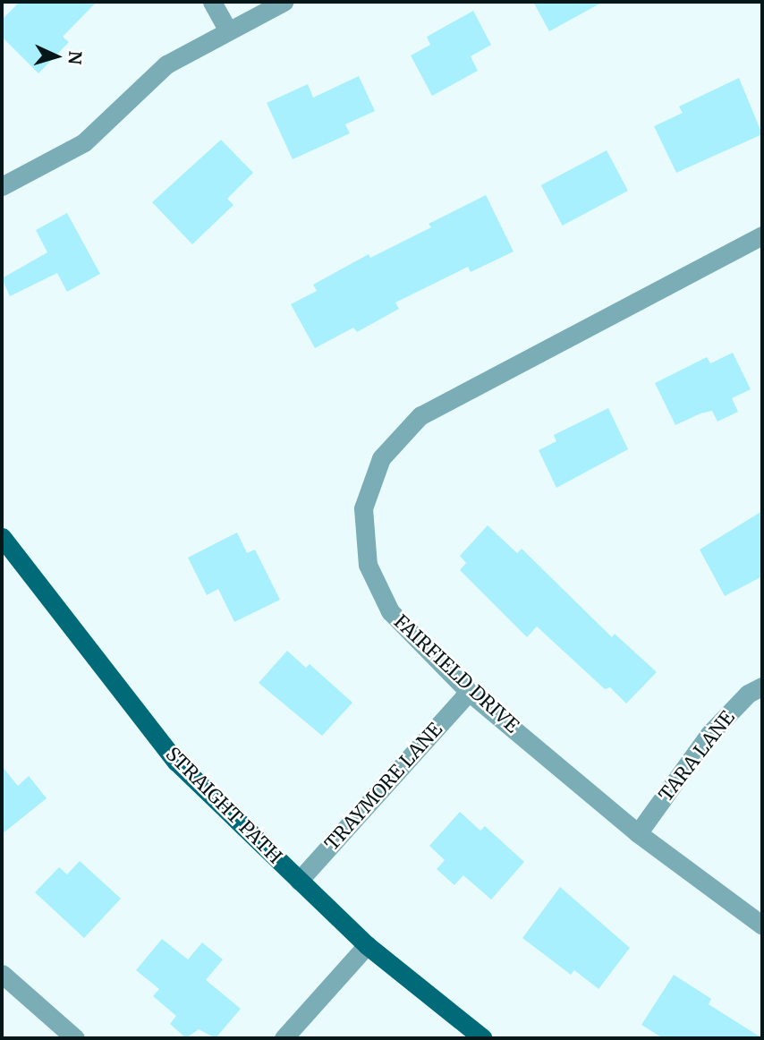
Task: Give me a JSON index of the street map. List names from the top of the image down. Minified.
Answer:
{"streets":{"main road":["STRAIGHT PATH"],"street":["FAIRFIELD DRIVE","TARA LANE","TRAYMORE LANE"]},"crossings":[["FAIRFIELD DRIVE","TARA LANE"],["FAIRFIELD DRIVE","TRAYMORE LANE"],["TRAYMORE LANE","STRAIGHT PATH"]],"north":"right"}
